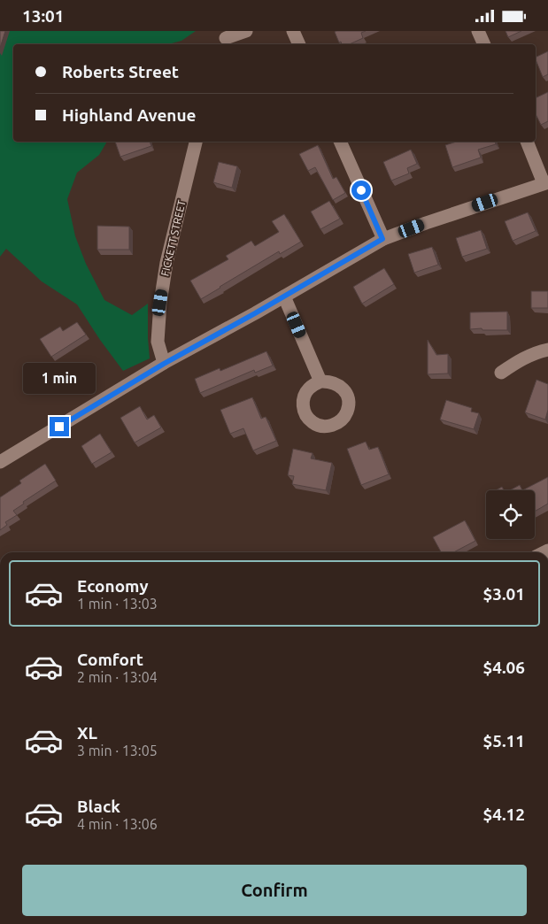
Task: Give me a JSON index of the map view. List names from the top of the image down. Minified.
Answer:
{"streets":{"street":["FICKETT STREET"]},"page":{"status":"13:01","banner":["Roberts Street","Highland Avenue"],"bubble":"1 min","list":[{"name":"Economy","note":"1 min · 13:03","value":"$3.01"},{"name":"Comfort","note":"2 min · 13:04","value":"$4.06"},{"name":"XL","note":"3 min · 13:05","value":"$5.11"},{"name":"Black","note":"4 min · 13:06","value":"$4.12"}],"buttons":"Confirm"}}
